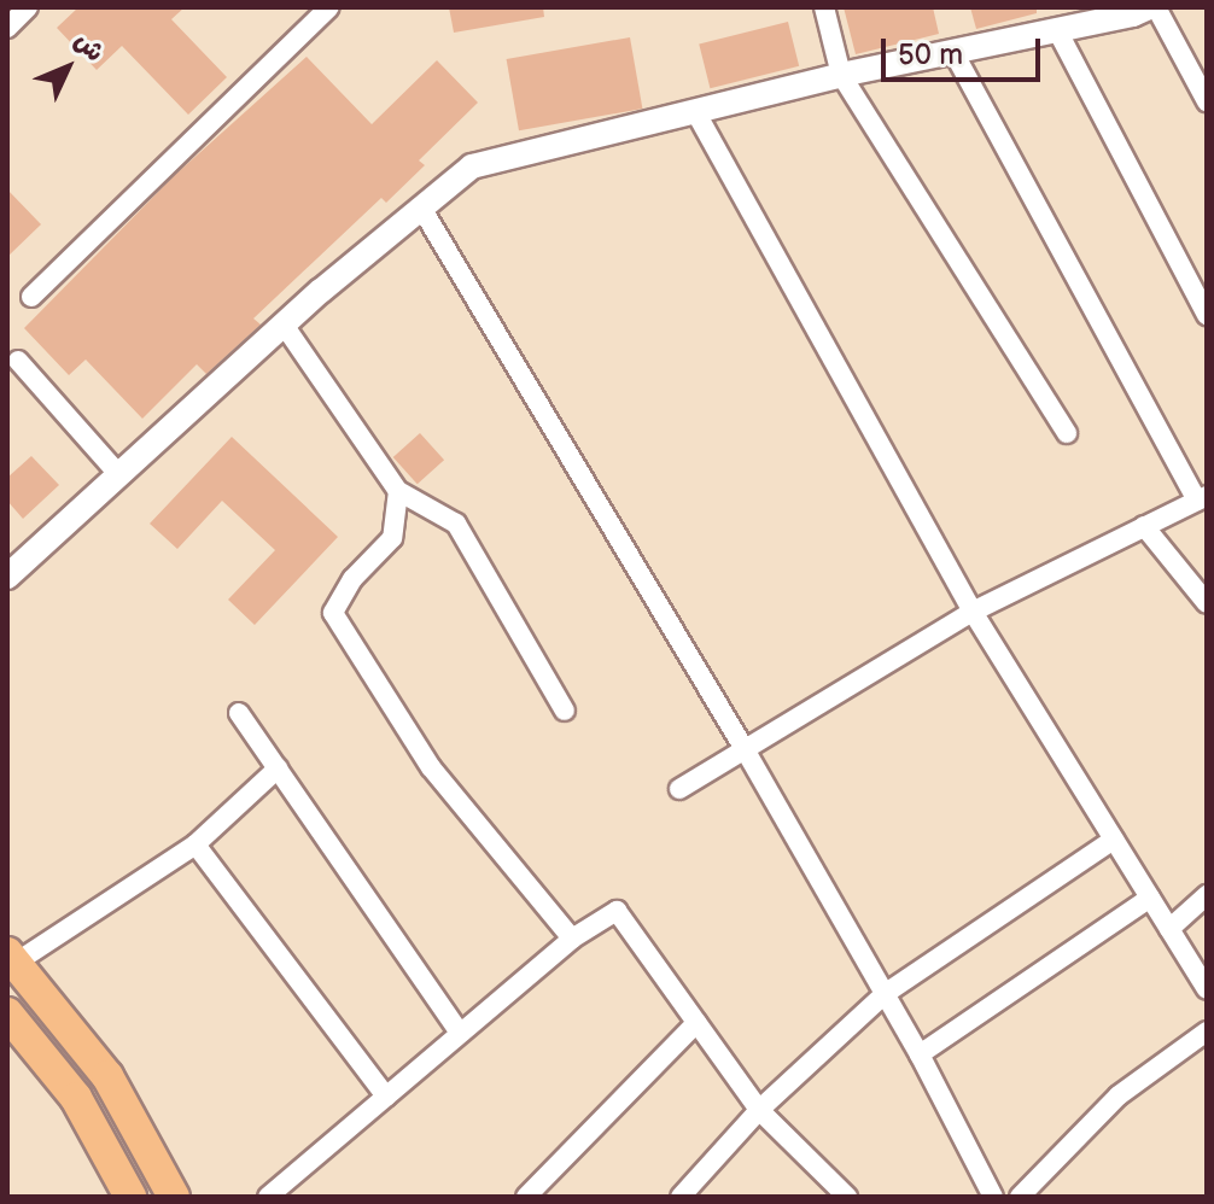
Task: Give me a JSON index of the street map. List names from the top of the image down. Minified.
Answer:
{"scale_bar":"50 m","north":"top right"}
